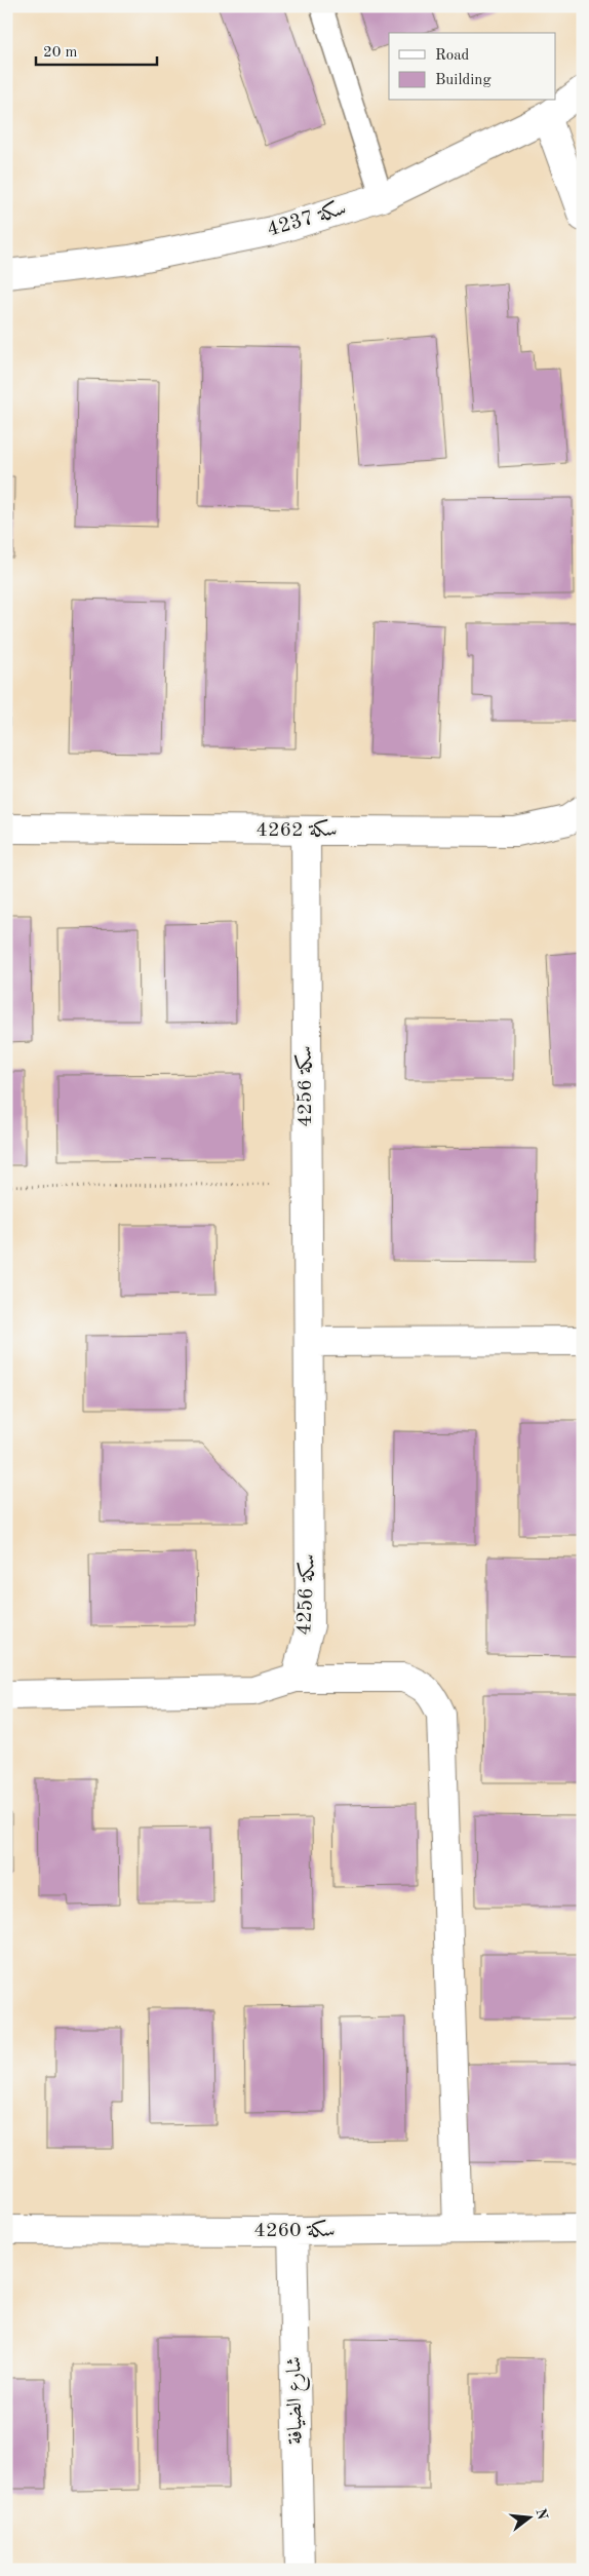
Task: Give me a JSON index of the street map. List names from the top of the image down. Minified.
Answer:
{"streets":{"street":["سكة 4237","سكة 4262","سكة 4256","سكة 4260","شارع الضيافة"]},"crossings":[["سكة 4262","سكة 4256"],["سكة 4260","شارع الضيافة"]],"legend":["Road","Building"],"scale_bar":"20 m","north":"right"}
